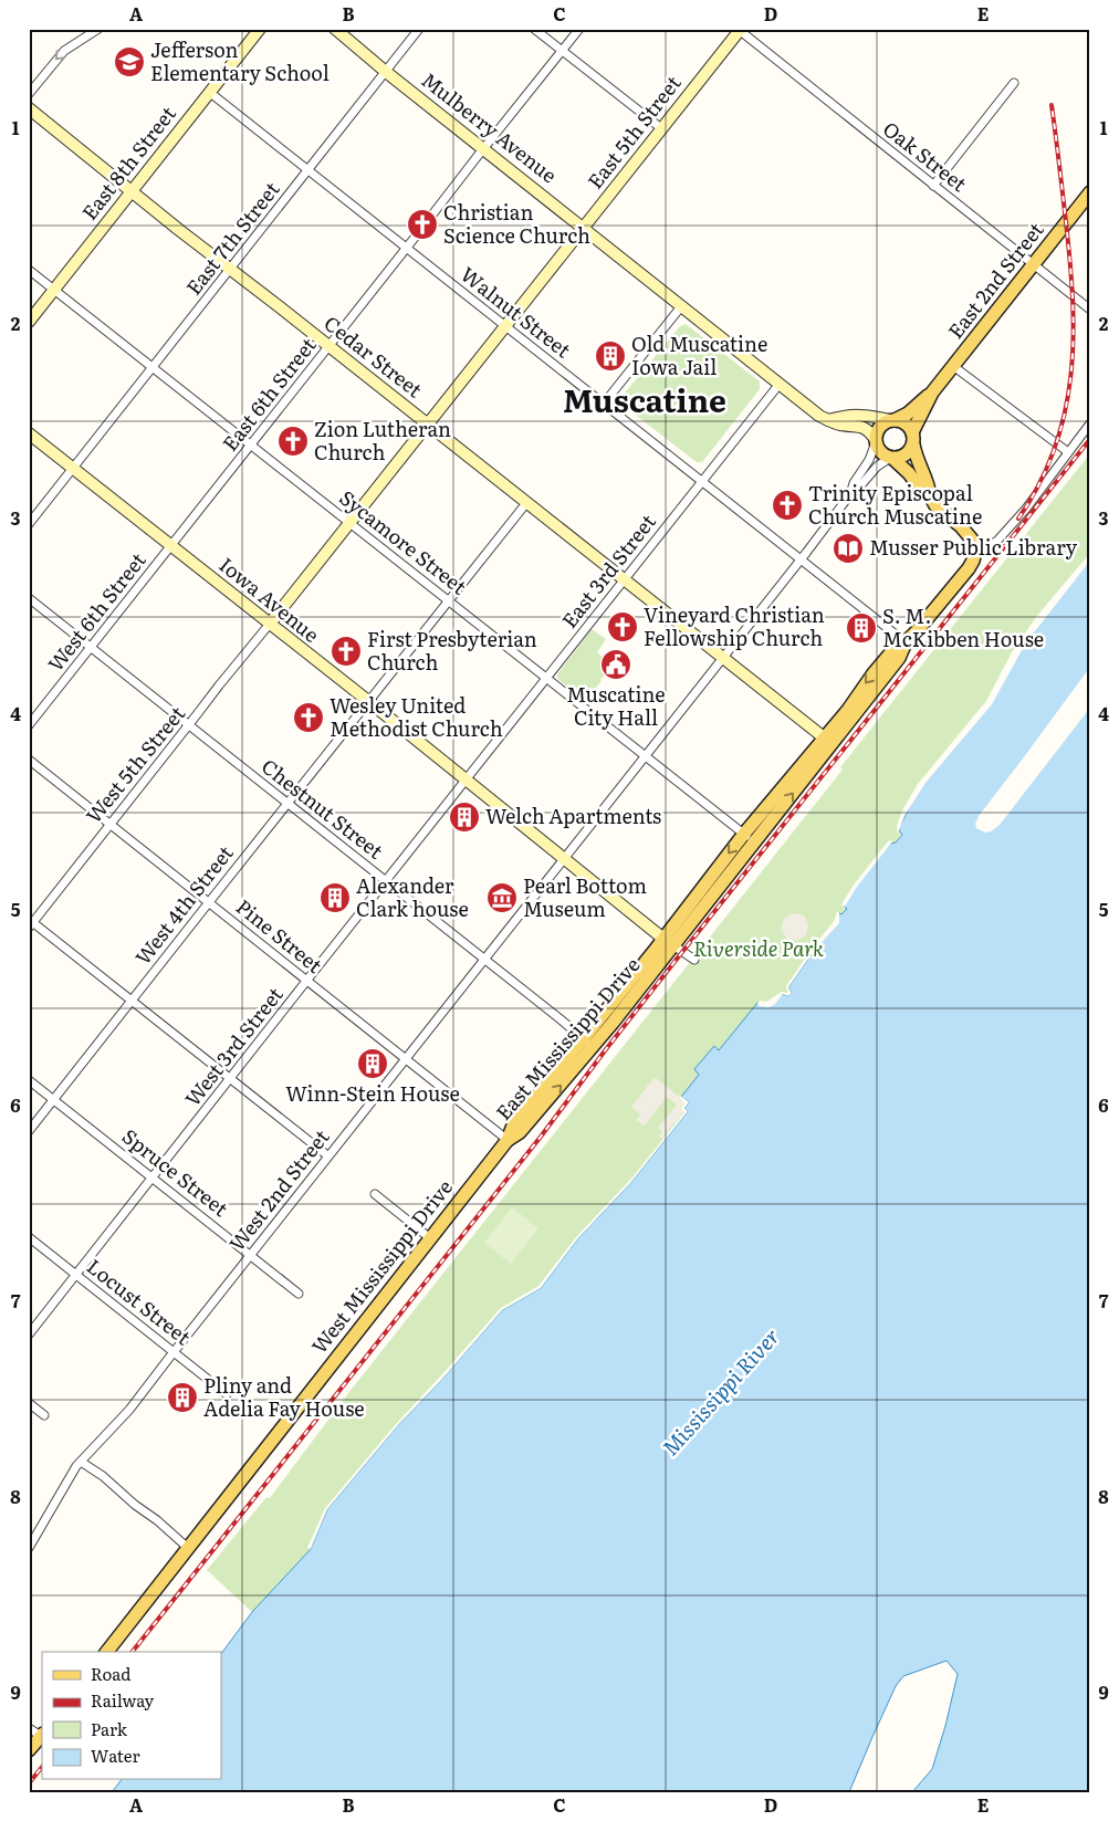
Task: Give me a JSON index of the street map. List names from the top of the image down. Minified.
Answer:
{"streets":{"main road":["Mulberry Avenue","East 5th Street","East 8th Street","East 2nd Street","Cedar Street","Iowa Avenue","East Mississippi Drive","West Mississippi Drive"],"street":["Oak Street","East 7th Street","Walnut Street","East 6th Street","Sycamore Street","East 3rd Street","West 6th Street","West 5th Street","Chestnut Street","West 4th Street","Pine Street","West 3rd Street","Spruce Street","West 2nd Street","Locust Street"]},"crossings":[["Mulberry Avenue","East 5th Street"],["Mulberry Avenue","East 7th Street"],["Mulberry Avenue","East 2nd Street"],["Mulberry Avenue","East 6th Street"],["Mulberry Avenue","East 3rd Street"],["East 5th Street","Oak Street"],["East 5th Street","Walnut Street"],["East 5th Street","Cedar Street"],["East 5th Street","Sycamore Street"],["East 5th Street","Iowa Avenue"],["East 5th Street","West 5th Street"],["Oak Street","East 2nd Street"],["East 8th Street","Walnut Street"],["East 8th Street","Cedar Street"],["East 8th Street","Sycamore Street"],["East 7th Street","Walnut Street"],["East 7th Street","Cedar Street"],["East 7th Street","Sycamore Street"],["East 7th Street","Iowa Avenue"],["Walnut Street","East 6th Street"],["Walnut Street","East 3rd Street"],["Walnut Street","East Mississippi Drive"],["Cedar Street","East 6th Street"],["Cedar Street","East 3rd Street"],["Cedar Street","West 4th Street"],["Cedar Street","East Mississippi Drive"],["East 6th Street","Sycamore Street"],["East 6th Street","Iowa Avenue"],["East 6th Street","West 6th Street"],["Sycamore Street","East 3rd Street"],["Sycamore Street","West 4th Street"],["Sycamore Street","East Mississippi Drive"],["East 3rd Street","Iowa Avenue"],["East 3rd Street","West 3rd Street"],["Iowa Avenue","West 6th Street"],["Iowa Avenue","West 5th Street"],["Iowa Avenue","West 4th Street"],["Iowa Avenue","East Mississippi Drive"],["Iowa Avenue","West 3rd Street"],["Iowa Avenue","West 2nd Street"],["West 6th Street","Chestnut Street"],["West 5th Street","Chestnut Street"],["West 5th Street","Pine Street"],["Chestnut Street","West 4th Street"],["Chestnut Street","East Mississippi Drive"],["Chestnut Street","West 3rd Street"],["Chestnut Street","West 2nd Street"],["West 4th Street","Pine Street"],["West 4th Street","Spruce Street"],["Pine Street","East Mississippi Drive"],["Pine Street","West 3rd Street"],["Pine Street","West 2nd Street"],["Pine Street","West Mississippi Drive"],["East Mississippi Drive","West Mississippi Drive"],["West 3rd Street","Spruce Street"],["West 3rd Street","Locust Street"],["Spruce Street","West 2nd Street"],["West 2nd Street","Locust Street"]],"districts":["Muscatine"],"water":["Mississippi River"],"parks":["Riverside Park"],"places":{"school or university":["Jefferson Elementary School"],"church":["Christian Science Church","Zion Lutheran Church","Trinity Episcopal Church Muscatine","Vineyard Christian Fellowship Church","First Presbyterian Church","Wesley United Methodist Church"],"building":["Old Muscatine Iowa Jail","S. M. McKibben House","Welch Apartments","Alexander Clark house","Winn-Stein House","Pliny and Adelia Fay House"],"library":["Musser Public Library"],"public building":["Muscatine City Hall"],"museum":["Pearl Bottom Museum"]},"legend":["Road","Railway","Park","Water"],"grid":{"columns":["A","B","C","D","E"],"rows":["1","2","3","4","5","6","7","8","9"]}}
